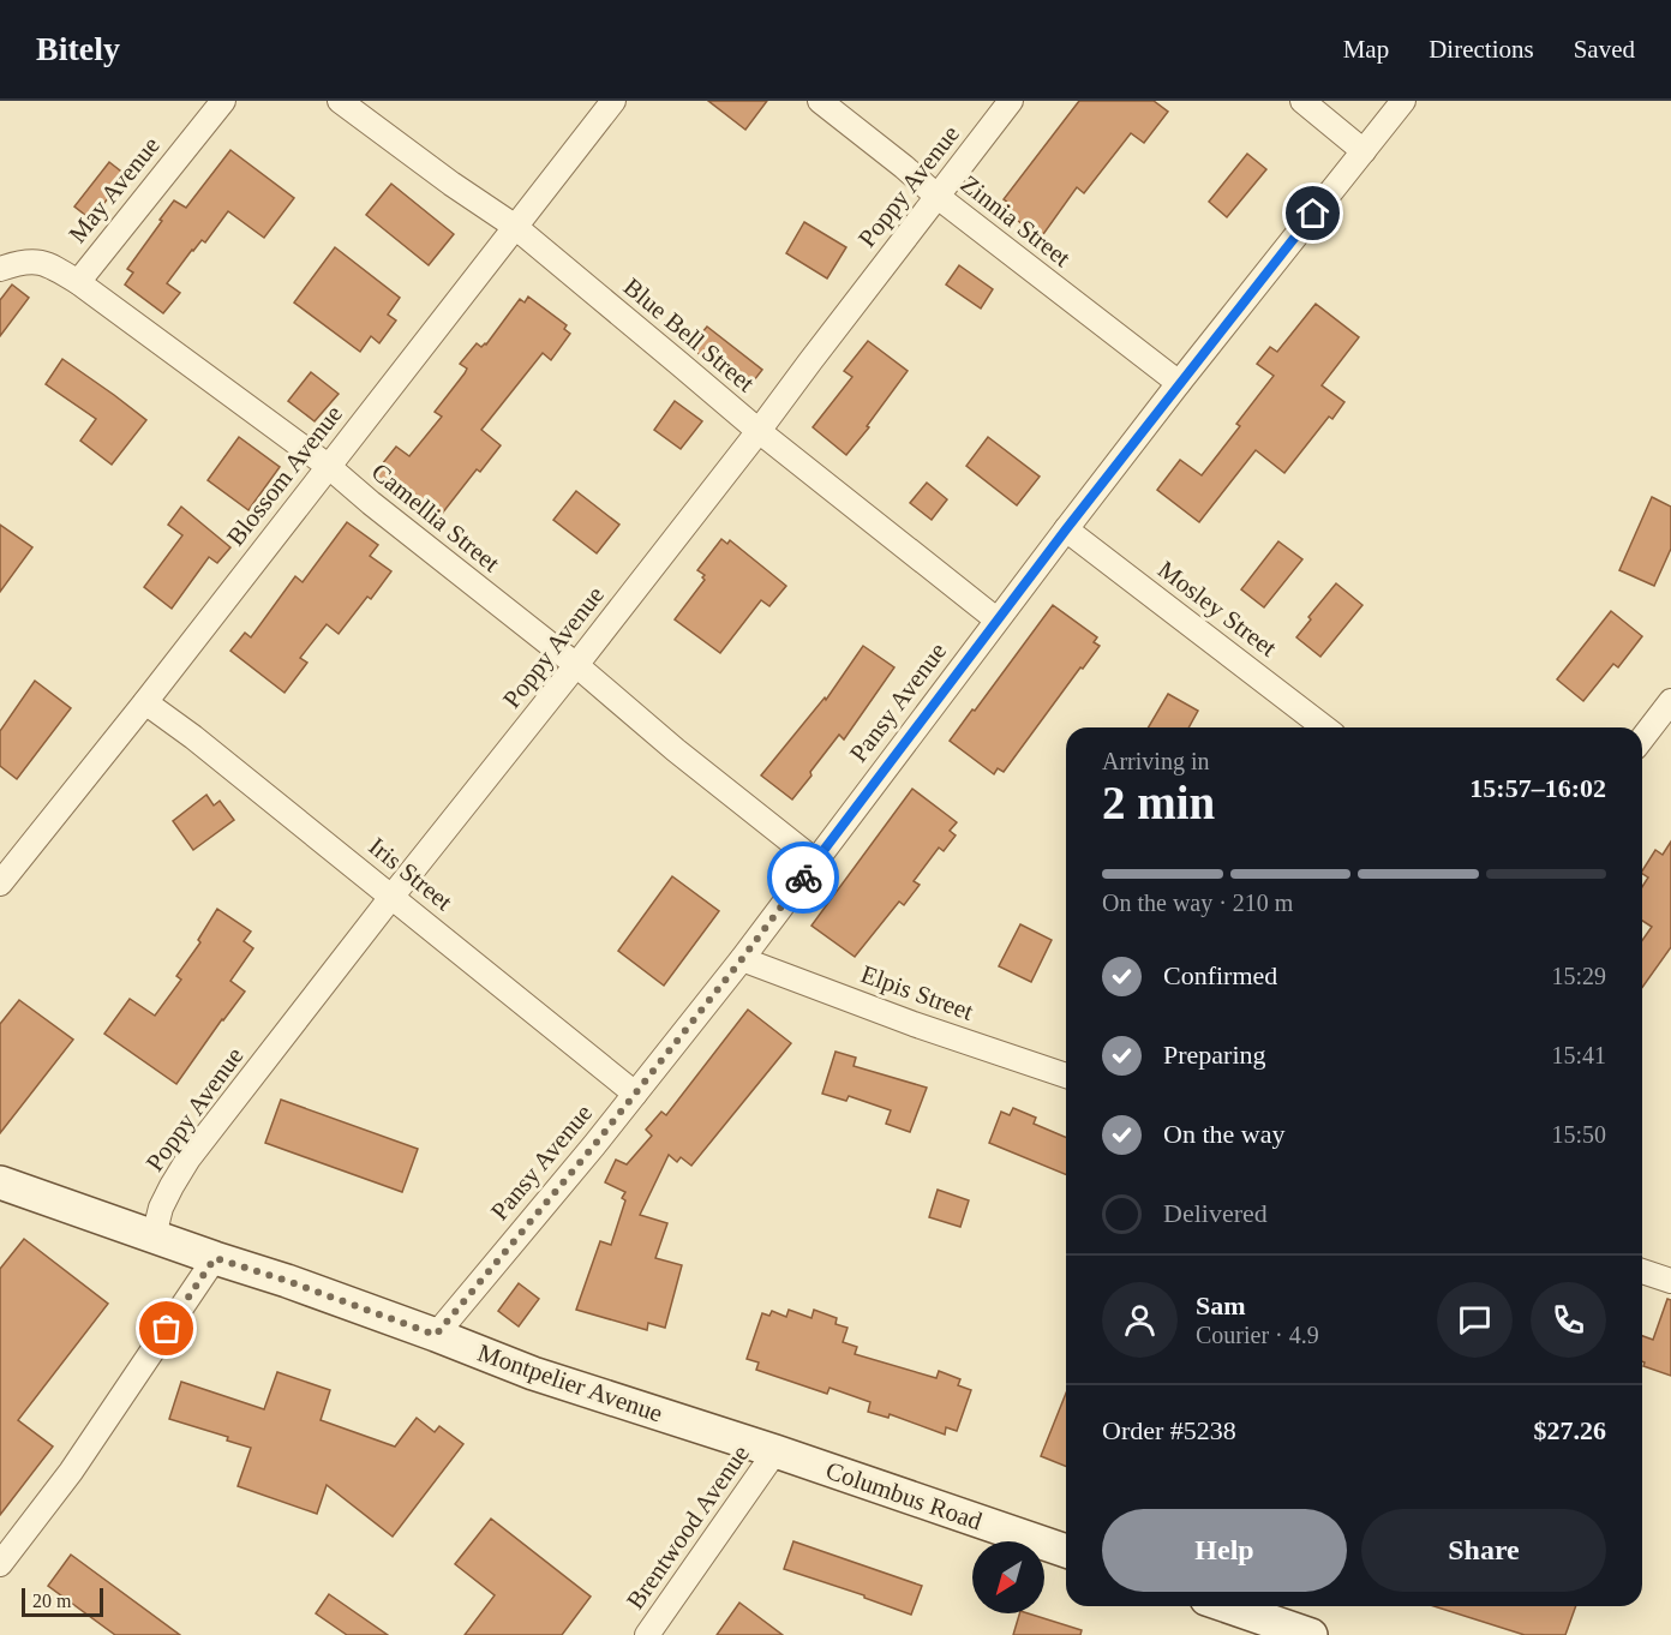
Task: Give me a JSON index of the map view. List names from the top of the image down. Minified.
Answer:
{"streets":{"street":["Poppy Avenue","May Avenue","Zinnia Street","Blue Bell Street","Blossom Avenue","Camellia Street","Mosley Street","Pansy Avenue","Iris Street","Elpis Street","Montpelier Avenue","Columbus Road","Brentwood Avenue"]},"crossings":[["Poppy Avenue","Zinnia Street"],["Poppy Avenue","Blue Bell Street"],["Poppy Avenue","Camellia Street"],["Poppy Avenue","Iris Street"],["Poppy Avenue","Montpelier Avenue"],["May Avenue","Camellia Street"],["Zinnia Street","Pansy Avenue"],["Blue Bell Street","Blossom Avenue"],["Blue Bell Street","Pansy Avenue"],["Blossom Avenue","Camellia Street"],["Blossom Avenue","Iris Street"],["Camellia Street","Pansy Avenue"],["Mosley Street","Pansy Avenue"],["Pansy Avenue","Iris Street"],["Pansy Avenue","Elpis Street"],["Pansy Avenue","Montpelier Avenue"],["Montpelier Avenue","Columbus Road"],["Montpelier Avenue","Brentwood Avenue"],["Columbus Road","Brentwood Avenue"]],"scale_bar":"20 m","north":"bottom left","page":{"header":"Bitely","nav":["Map","Directions","Saved"],"heading":["2 min","Arriving in","15:57–16:02"],"panel":["Sam","Courier · 4.9","Order #5238","$27.26"],"bar":"On the way · 210 m","list":[["Confirmed","15:29"],["Preparing","15:41"],["On the way","15:50"],"Delivered"],"buttons":["Help","Share"],"scale":"20 m"}}
